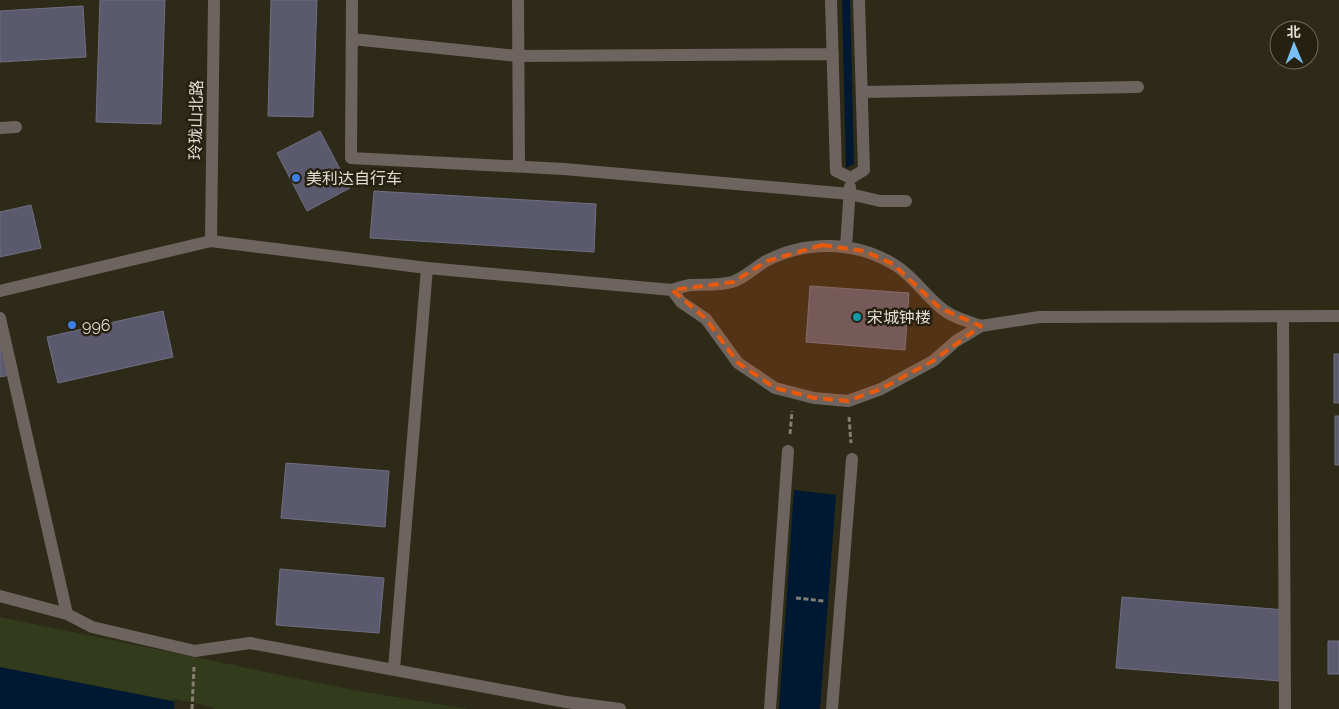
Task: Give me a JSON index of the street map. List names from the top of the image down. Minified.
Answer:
{"streets":{"street":["玲珑山北路"]},"places":["美利达自行车","宋城钟楼","996"],"north":"top"}
